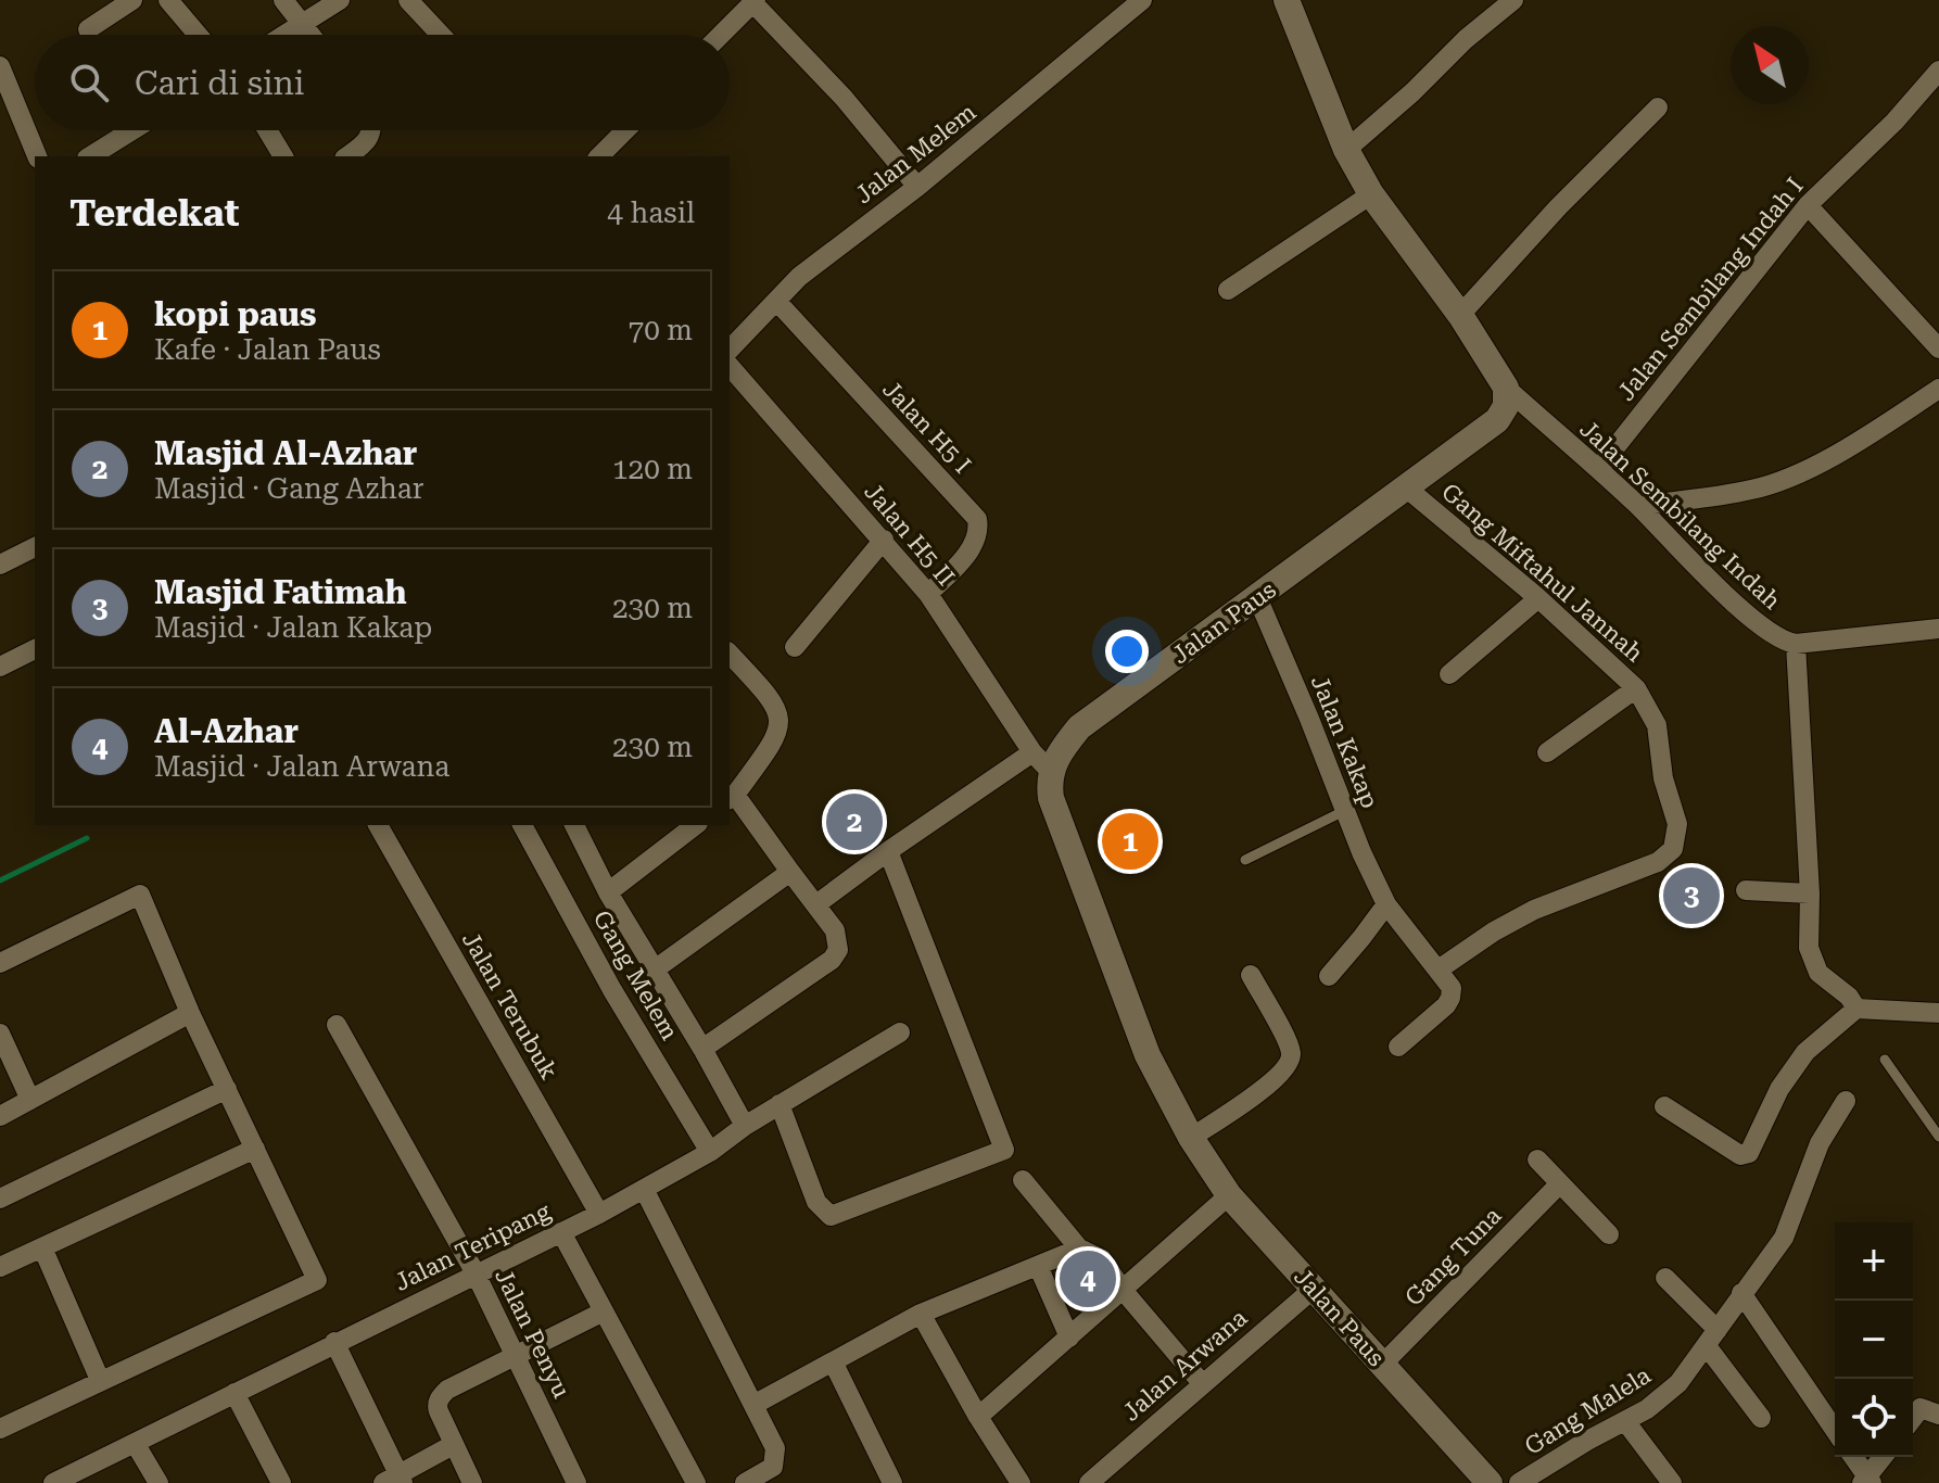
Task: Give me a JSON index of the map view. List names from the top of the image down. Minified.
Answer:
{"streets":{"main road":["Jalan Paus"],"street":["Jalan Melem","Jalan Sembilang Indah I","Jalan H5 I","Jalan Sembilang Indah","Jalan H5 II","Gang Miftahul Jannah","Jalan Kakap","Gang Melem","Jalan Terubuk","Jalan Teripang","Gang Tuna","Jalan Penyu","Jalan Arwana","Gang Malela"]},"crossings":[["Jalan Melem","Jalan H5 I"],["Jalan Sembilang Indah I","Jalan Sembilang Indah"],["Jalan H5 I","Jalan H5 II"],["Jalan Sembilang Indah","Jalan Paus"],["Jalan H5 II","Jalan Paus"],["Gang Miftahul Jannah","Jalan Paus"],["Gang Miftahul Jannah","Jalan Kakap"],["Jalan Paus","Jalan Kakap"],["Jalan Paus","Gang Tuna"],["Jalan Paus","Jalan Arwana"],["Gang Melem","Jalan Teripang"],["Jalan Terubuk","Jalan Teripang"],["Jalan Teripang","Jalan Penyu"]],"north":"top left","page":{"search":"Cari di sini","heading":["Terdekat","4 hasil"],"list":[{"mark":"1","name":"kopi paus","note":"Kafe · Jalan Paus","value":"70 m"},{"mark":"2","name":"Masjid Al-Azhar","note":"Masjid · Gang Azhar","value":"120 m"},{"mark":"3","name":"Masjid Fatimah","note":"Masjid · Jalan Kakap","value":"230 m"},{"mark":"4","name":"Al-Azhar","note":"Masjid · Jalan Arwana","value":"230 m"}],"pins":["2","1","3","4"],"map_buttons":["+","−"]}}
